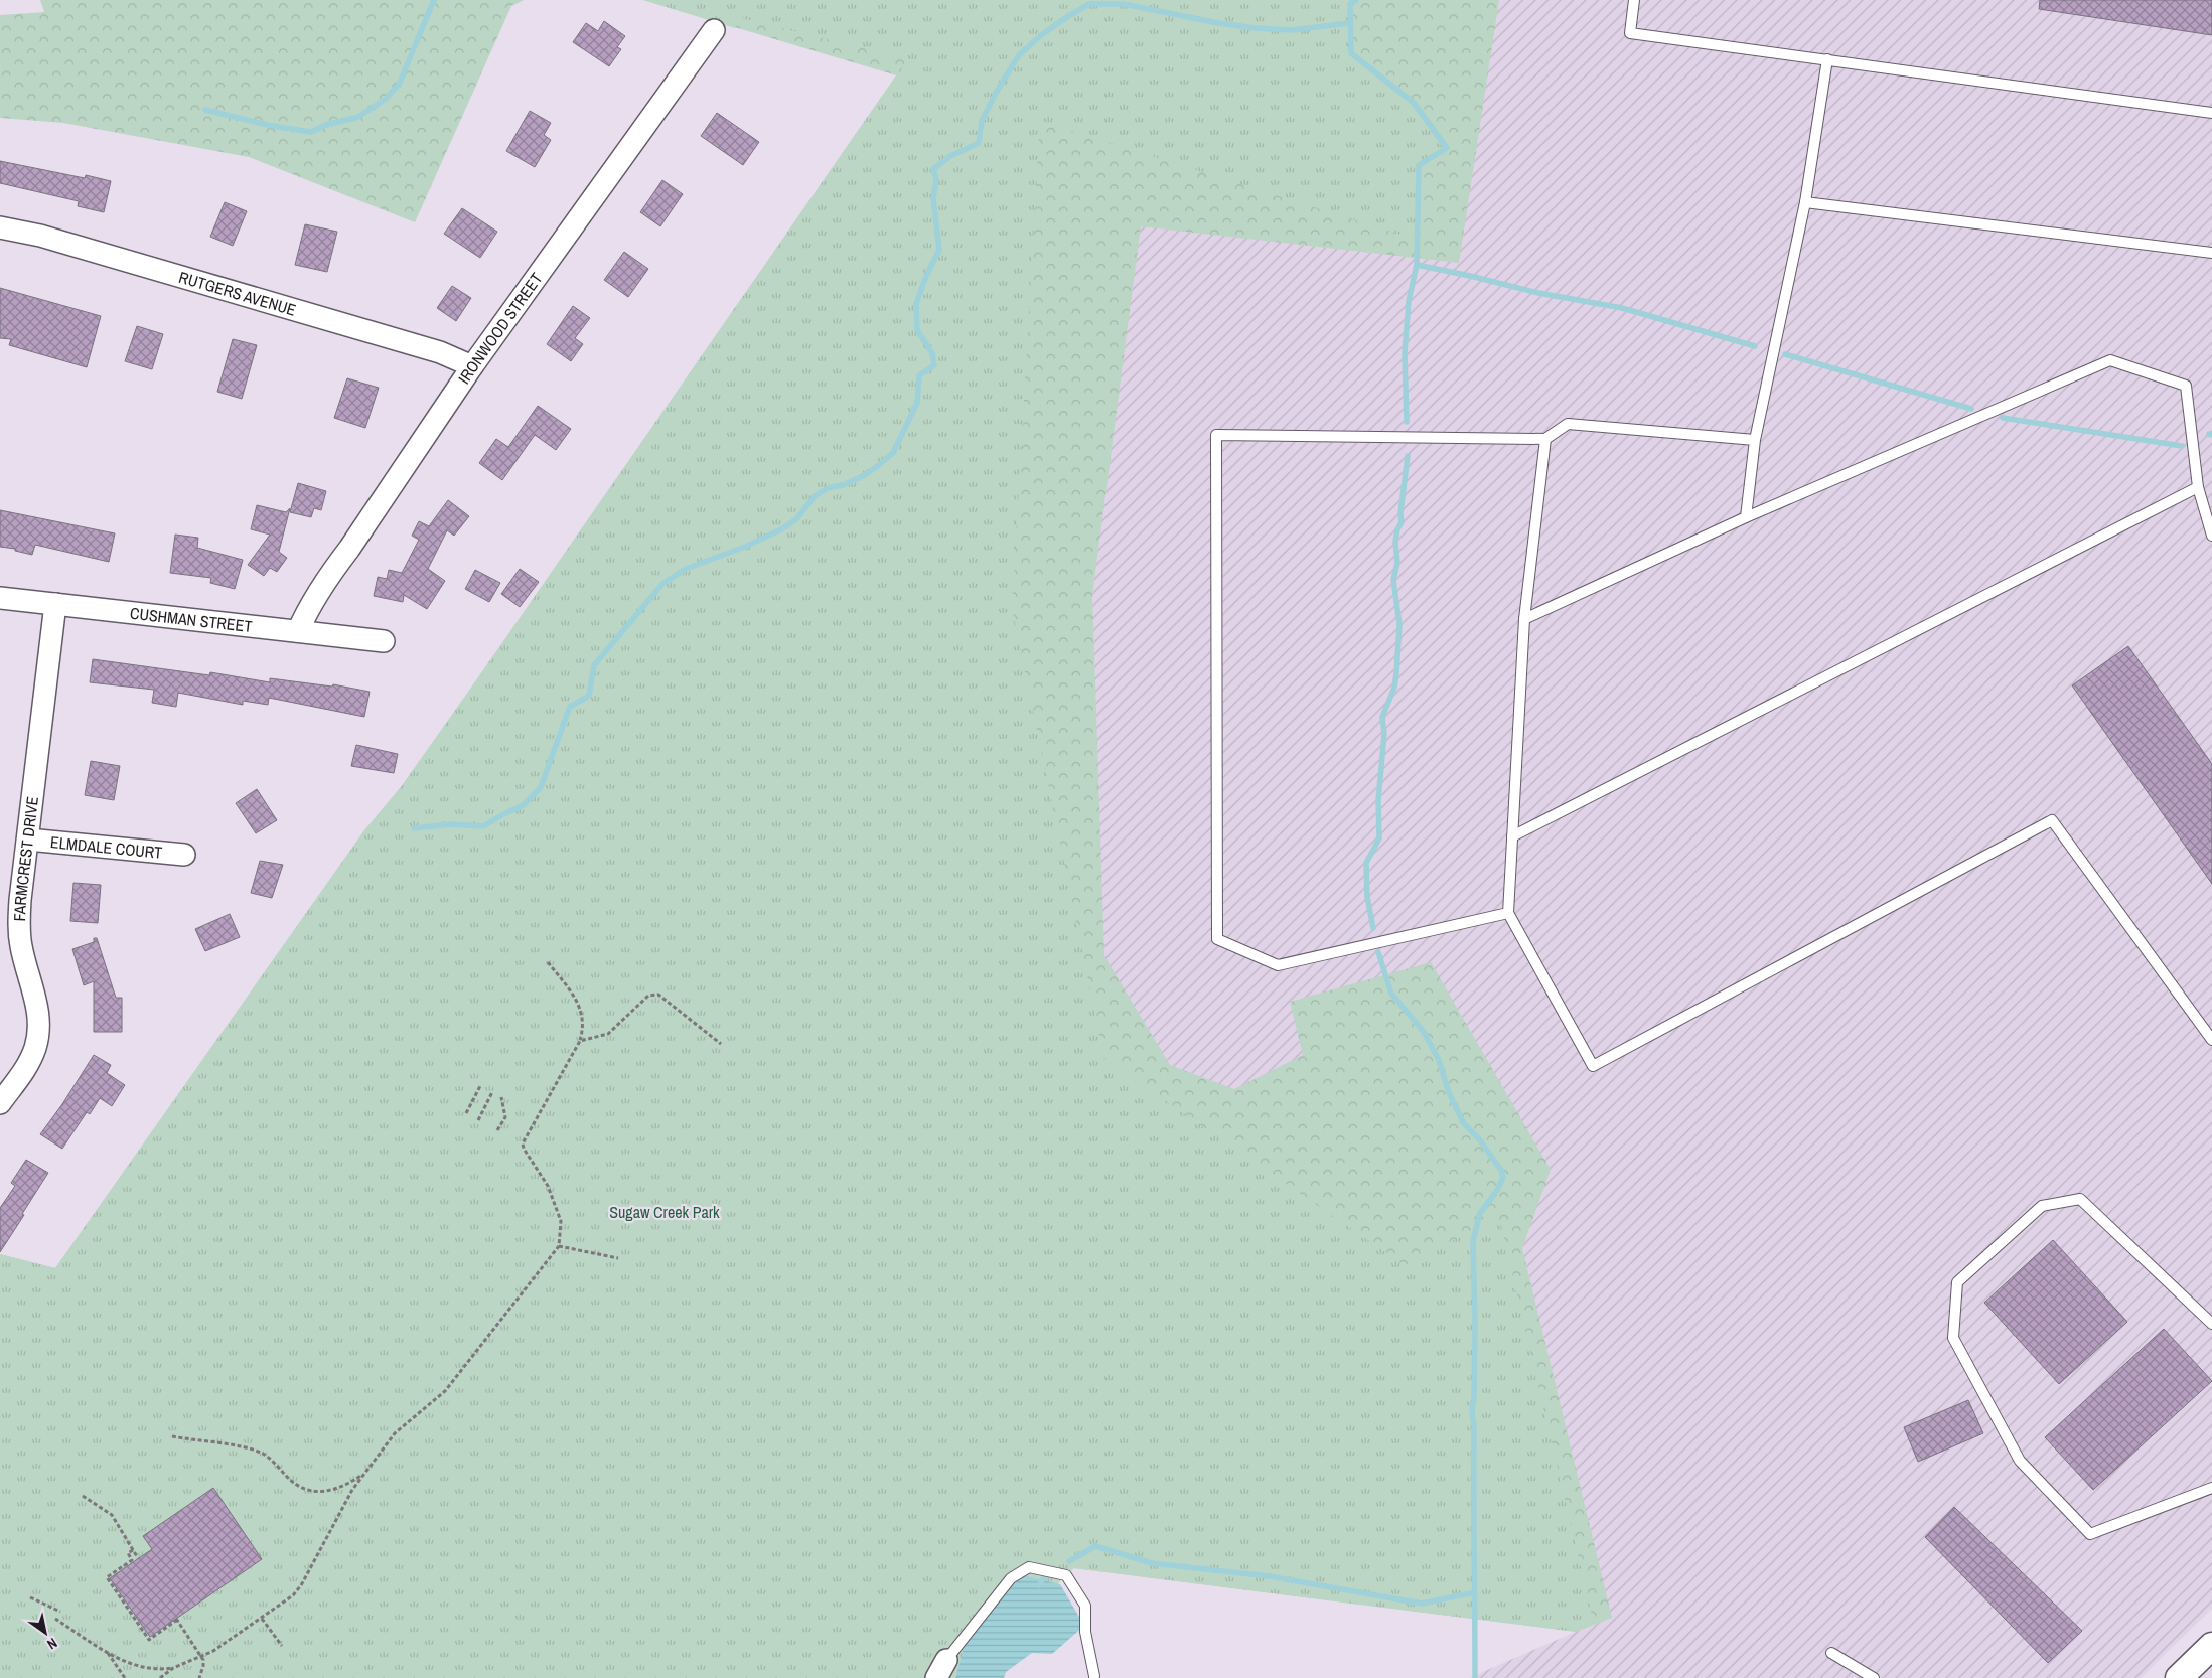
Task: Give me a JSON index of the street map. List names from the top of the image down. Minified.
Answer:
{"streets":{"street":["RUTGERS AVENUE","IRONWOOD STREET","CUSHMAN STREET","ELMDALE COURT","FARMCREST DRIVE"]},"crossings":[["RUTGERS AVENUE","IRONWOOD STREET"],["IRONWOOD STREET","CUSHMAN STREET"],["CUSHMAN STREET","FARMCREST DRIVE"],["ELMDALE COURT","FARMCREST DRIVE"]],"parks":["Sugaw Creek Park"],"north":"bottom right"}
